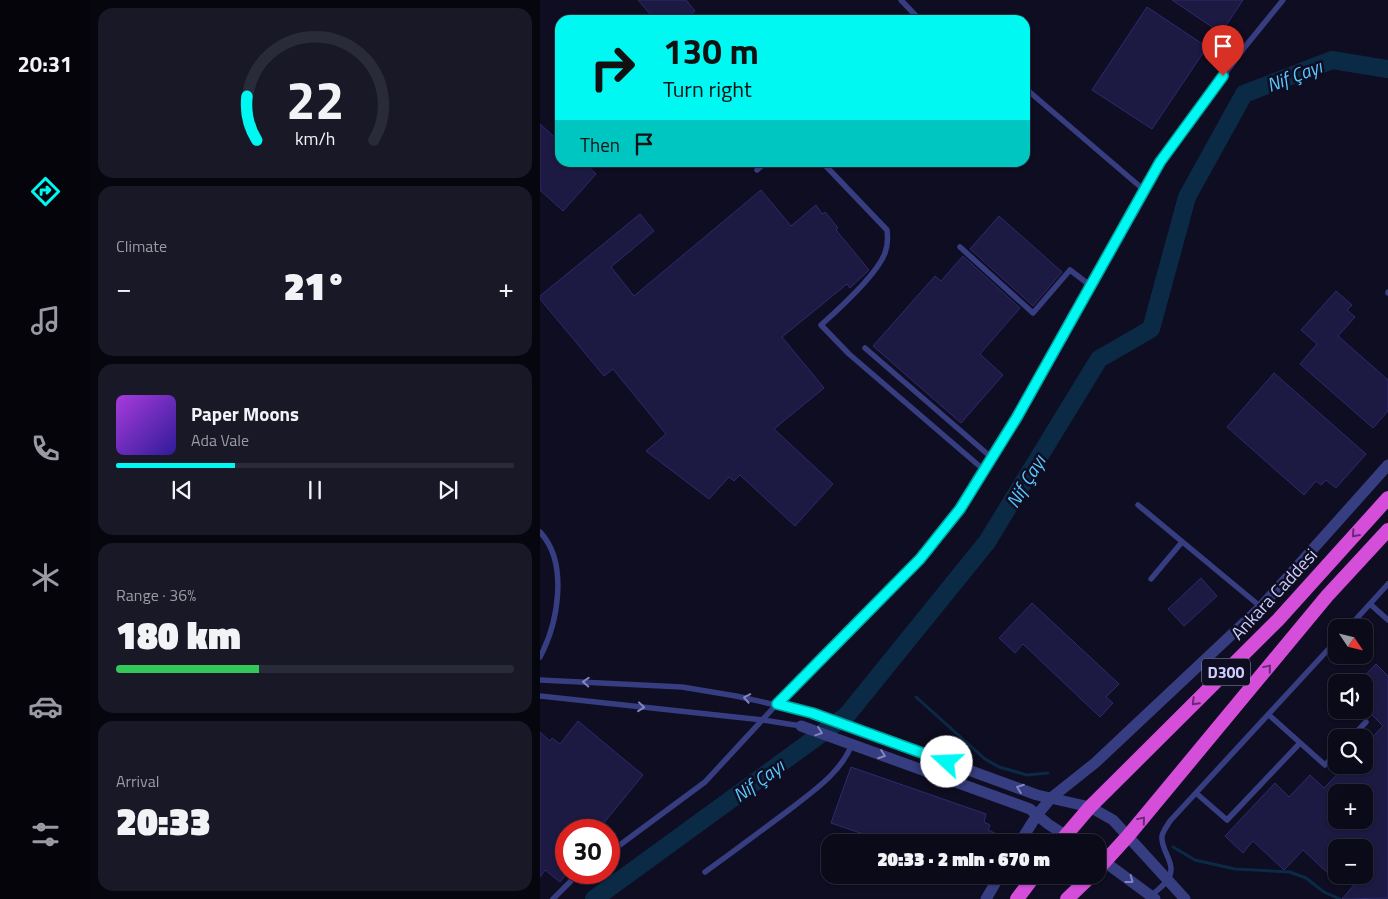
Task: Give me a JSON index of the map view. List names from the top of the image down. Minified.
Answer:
{"streets":{"highway":["Ankara Caddesi","D300"]},"water":["Nif Çayı"],"north":"bottom right","page":{"tabs":"20:31","turn":["130 m","Turn right"],"then":"Then","tile":["Climate",["Range · 36%","180 km"],["Arrival","20:33"]],"heat":["−","21°","+"],"song":["Paper Moons","Ada Vale"],"map_buttons":["+","−"],"limit":"30","trip":"20:33 · 2 min · 670 m","gauge":["22","km/h"]}}
